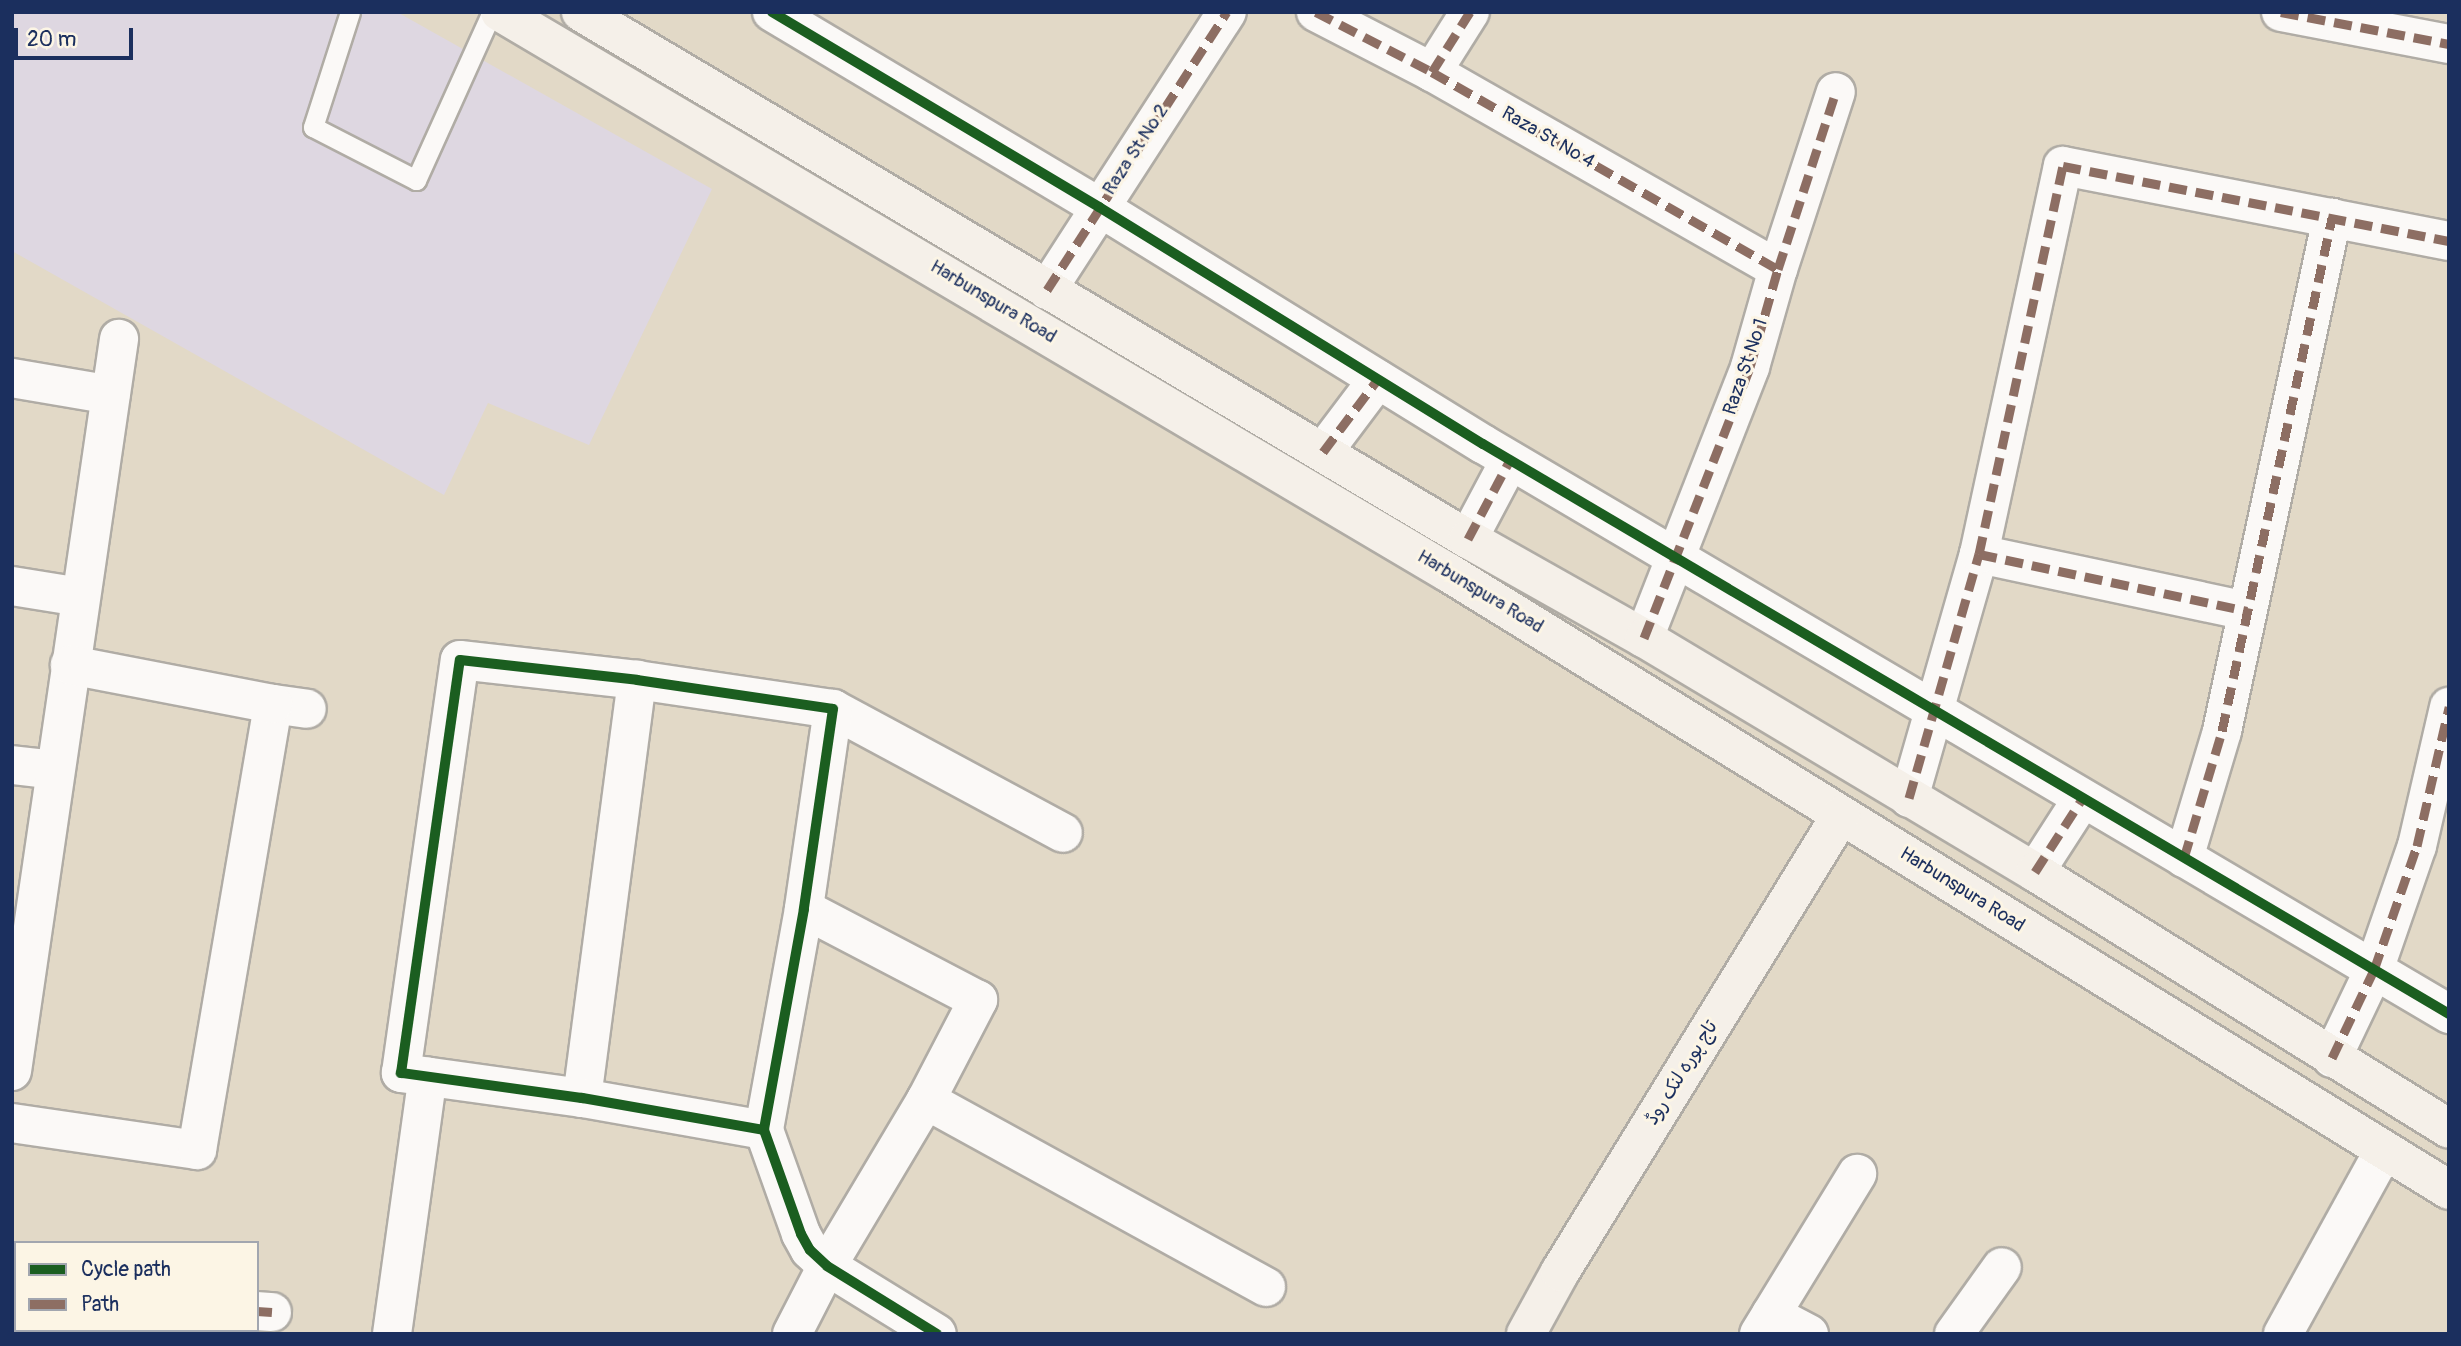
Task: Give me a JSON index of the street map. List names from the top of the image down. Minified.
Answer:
{"streets":{"main road":["Harbunspura Road","تاج پورہ لنک روڈ"],"street":["Raza St No 4","Raza St No 2","Raza St No 1"]},"crossings":[["Raza St No 4","Raza St No 1"],["Raza St No 2","Harbunspura Road"],["Harbunspura Road","Raza St No 1"],["Harbunspura Road","تاج پورہ لنک روڈ"]],"legend":["Cycle path","Path"],"scale_bar":"20 m"}
